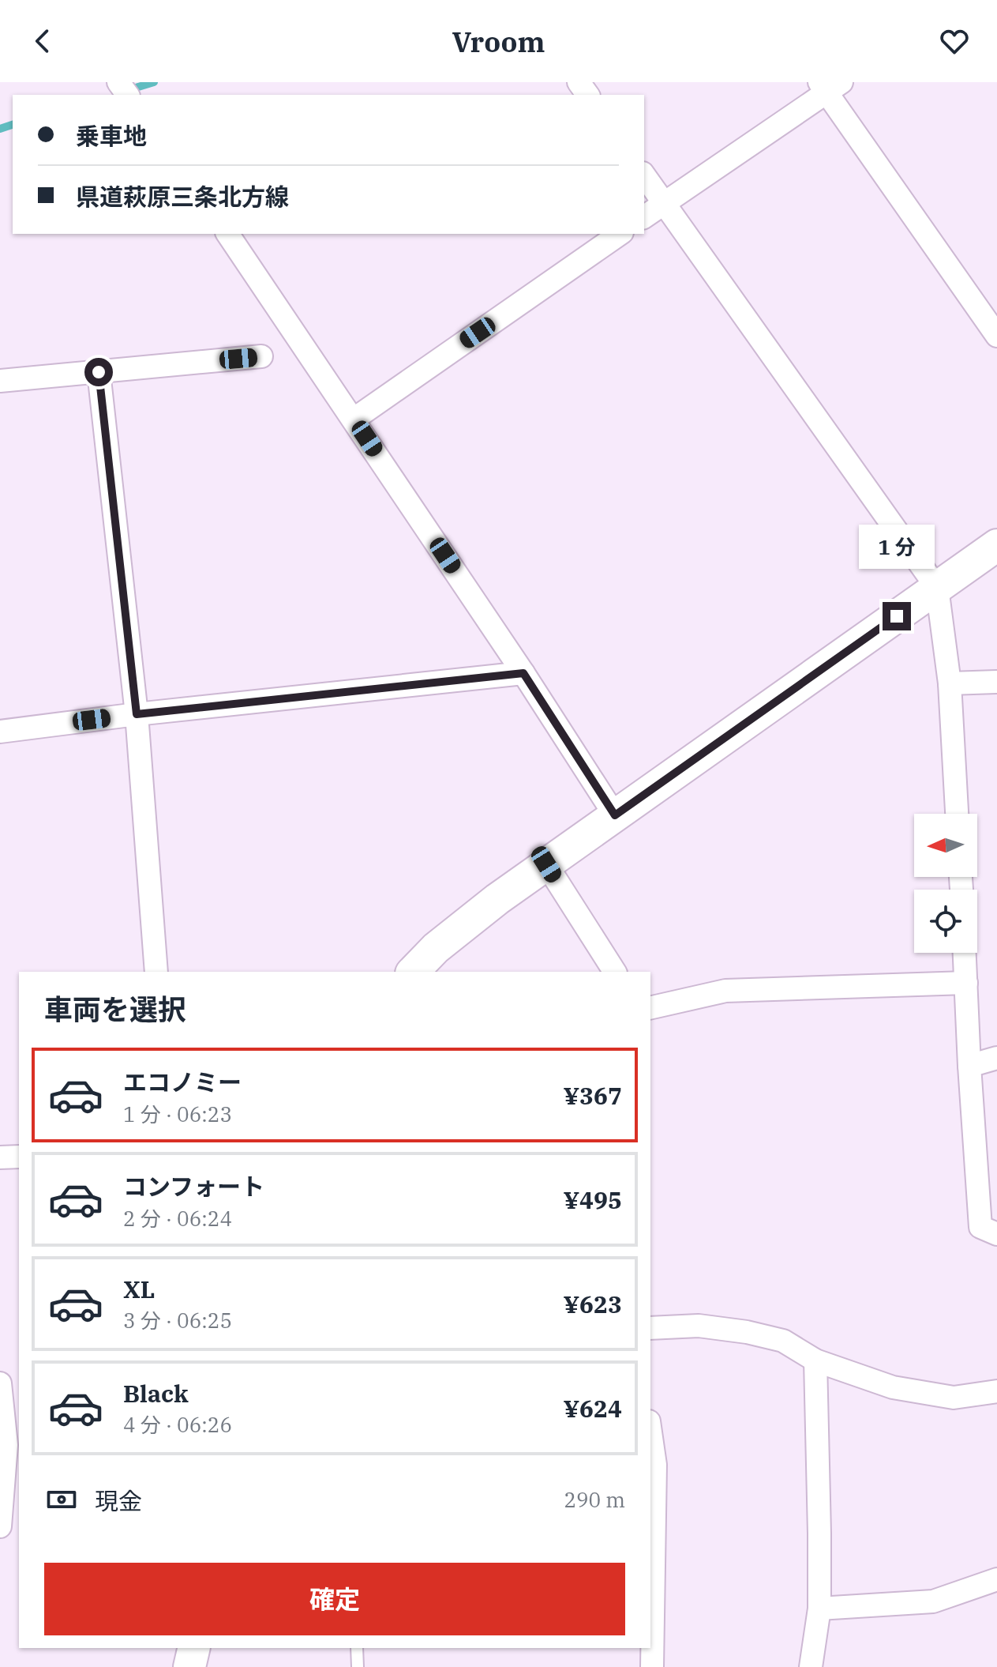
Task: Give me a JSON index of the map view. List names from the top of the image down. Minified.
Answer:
{"north":"left","page":{"header":"Vroom","banner":["乗車地","県道萩原三条北方線"],"bubble":"1 分","heading":"車両を選択","list":[{"name":"エコノミー","note":"1 分 · 06:23","value":"¥367"},{"name":"コンフォート","note":"2 分 · 06:24","value":"¥495"},{"name":"XL","note":"3 分 · 06:25","value":"¥623"},{"name":"Black","note":"4 分 · 06:26","value":"¥624"}],"pay":["現金","290 m"],"buttons":"確定"}}
